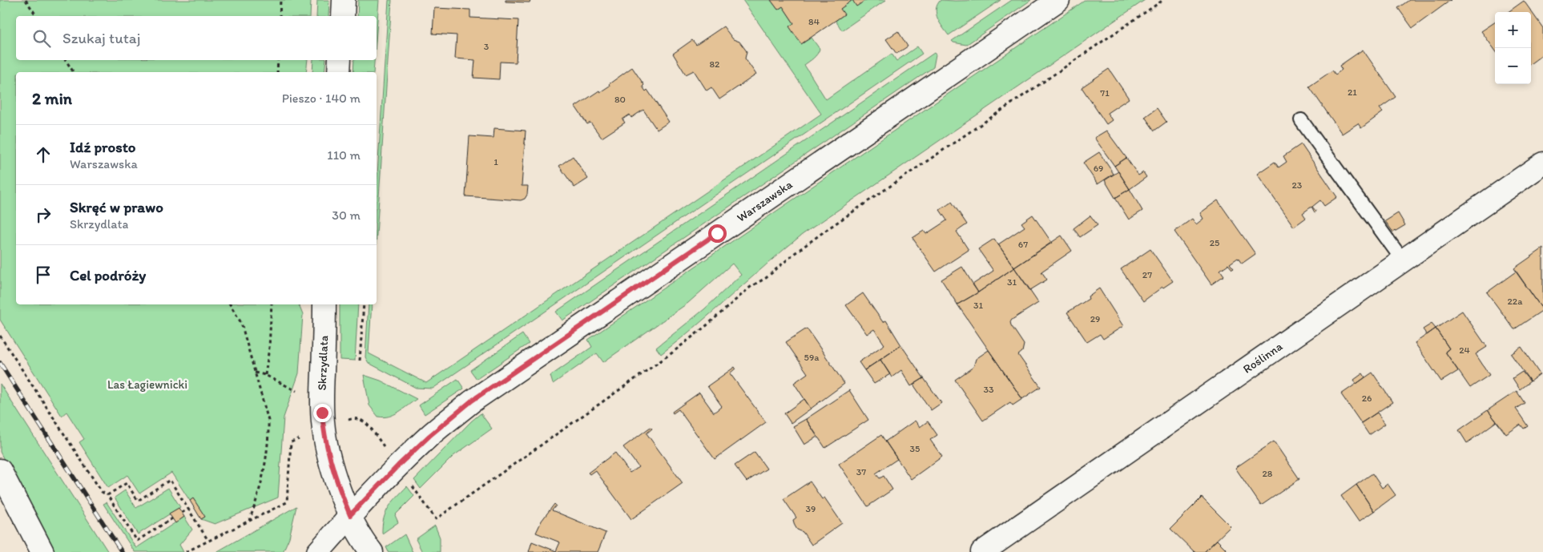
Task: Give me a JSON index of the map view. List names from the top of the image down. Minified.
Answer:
{"streets":{"street":["Warszawska","Roślinna","Skrzydlata"]},"crossings":[["Warszawska","Skrzydlata"]],"parks":["Las Łagiewnicki"],"house_numbers":["84","3","82","21","71","80","1","69","23","25","67","27","31","22a","31","29","24","59a","33","26","35","37","28","39"],"page":{"map_buttons":["+","−"],"search":"Szukaj tutaj","heading":["2 min","Pieszo · 140 m"],"list":[["Idź prosto","Warszawska","110 m"],["Skręć w prawo","Skrzydlata","30 m"],"Cel podróży"]}}
